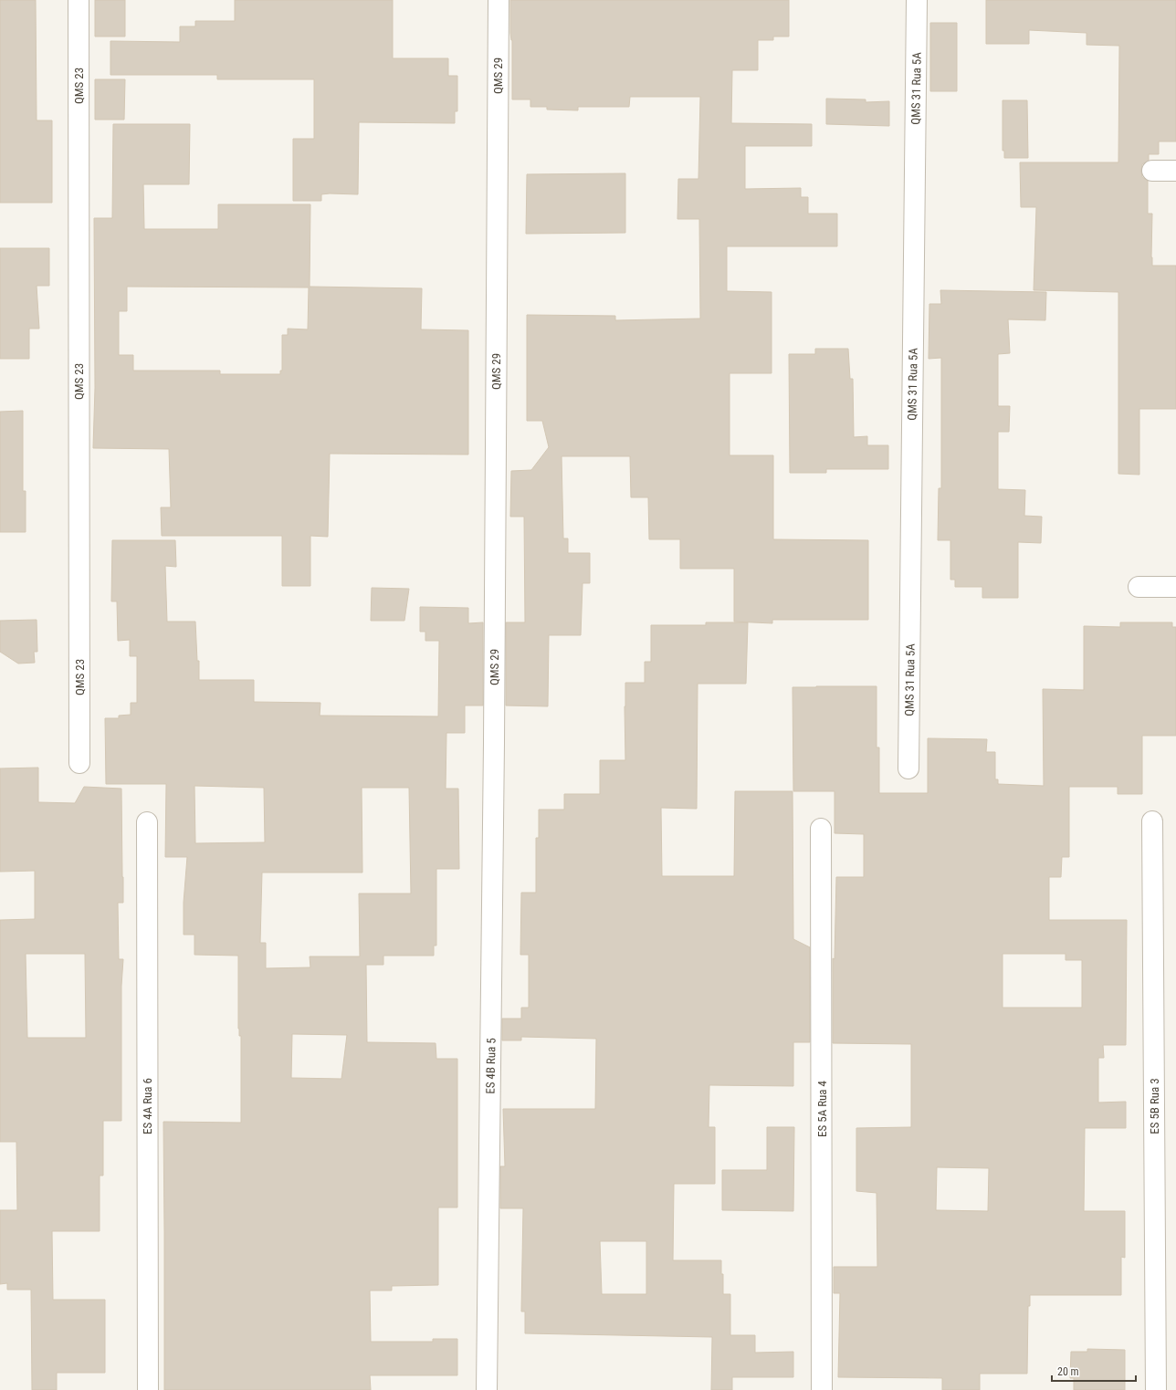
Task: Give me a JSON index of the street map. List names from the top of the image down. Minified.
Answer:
{"streets":{"street":["QMS 29","QMS 23","QMS 31 Rua 5A","ES 4B Rua 5","ES 4A Rua 6","ES 5B Rua 3","ES 5A Rua 4"]},"crossings":[["QMS 29","ES 4B Rua 5"]],"scale_bar":"20 m"}
